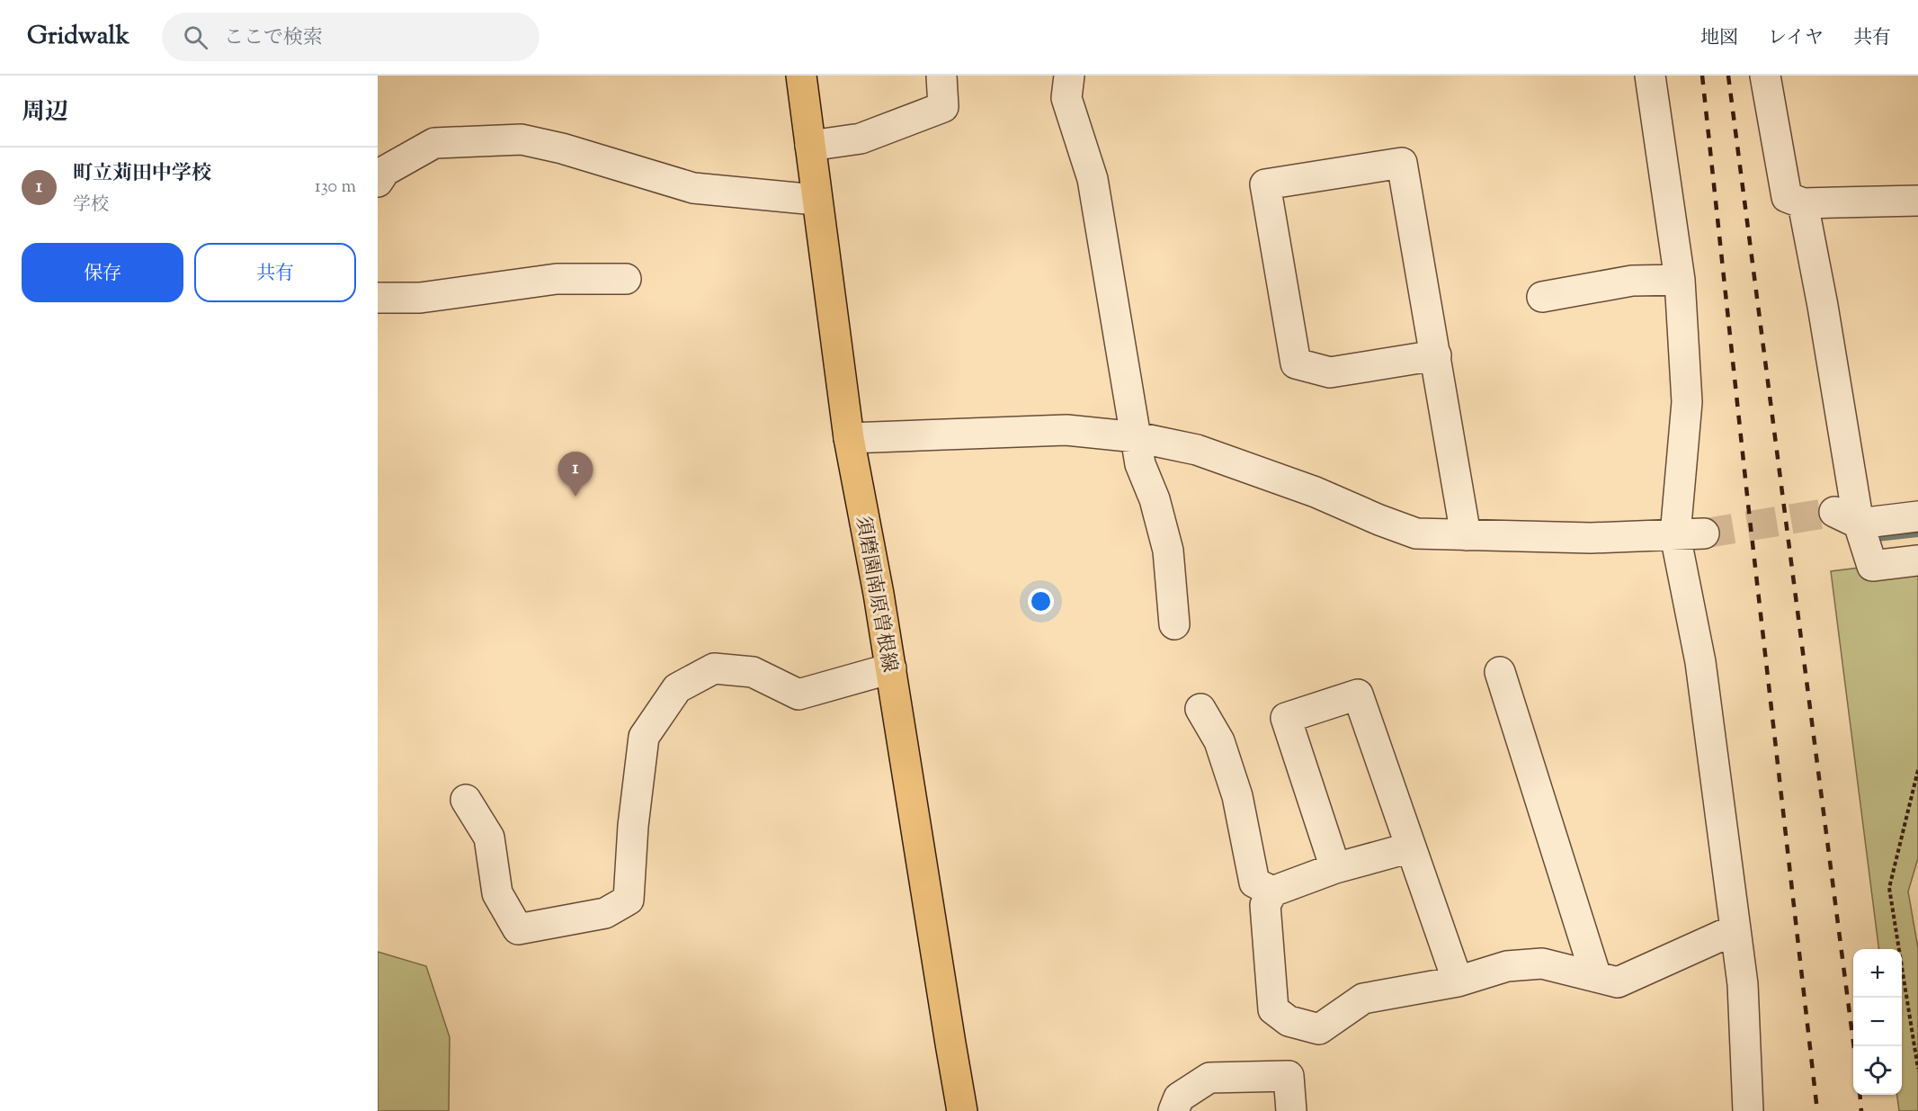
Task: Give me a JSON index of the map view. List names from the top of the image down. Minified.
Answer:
{"streets":{"main road":["須磨園南原曽根線"]},"page":{"header":"Gridwalk","search":"ここで検索","nav":["地図","レイヤ","共有"],"heading":"周辺","list":[{"mark":"1","name":"町立苅田中学校","note":"学校","value":"130 m"}],"buttons":["保存","共有"],"pins":"1","map_buttons":["+","−"]}}
